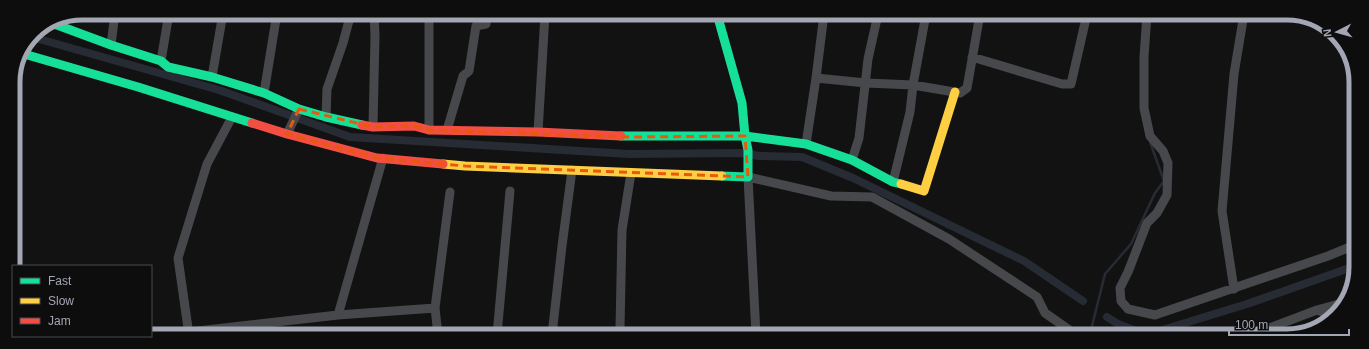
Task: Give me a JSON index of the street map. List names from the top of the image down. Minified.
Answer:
{"legend":["Fast","Slow","Jam"],"scale_bar":"100 m","north":"left"}
